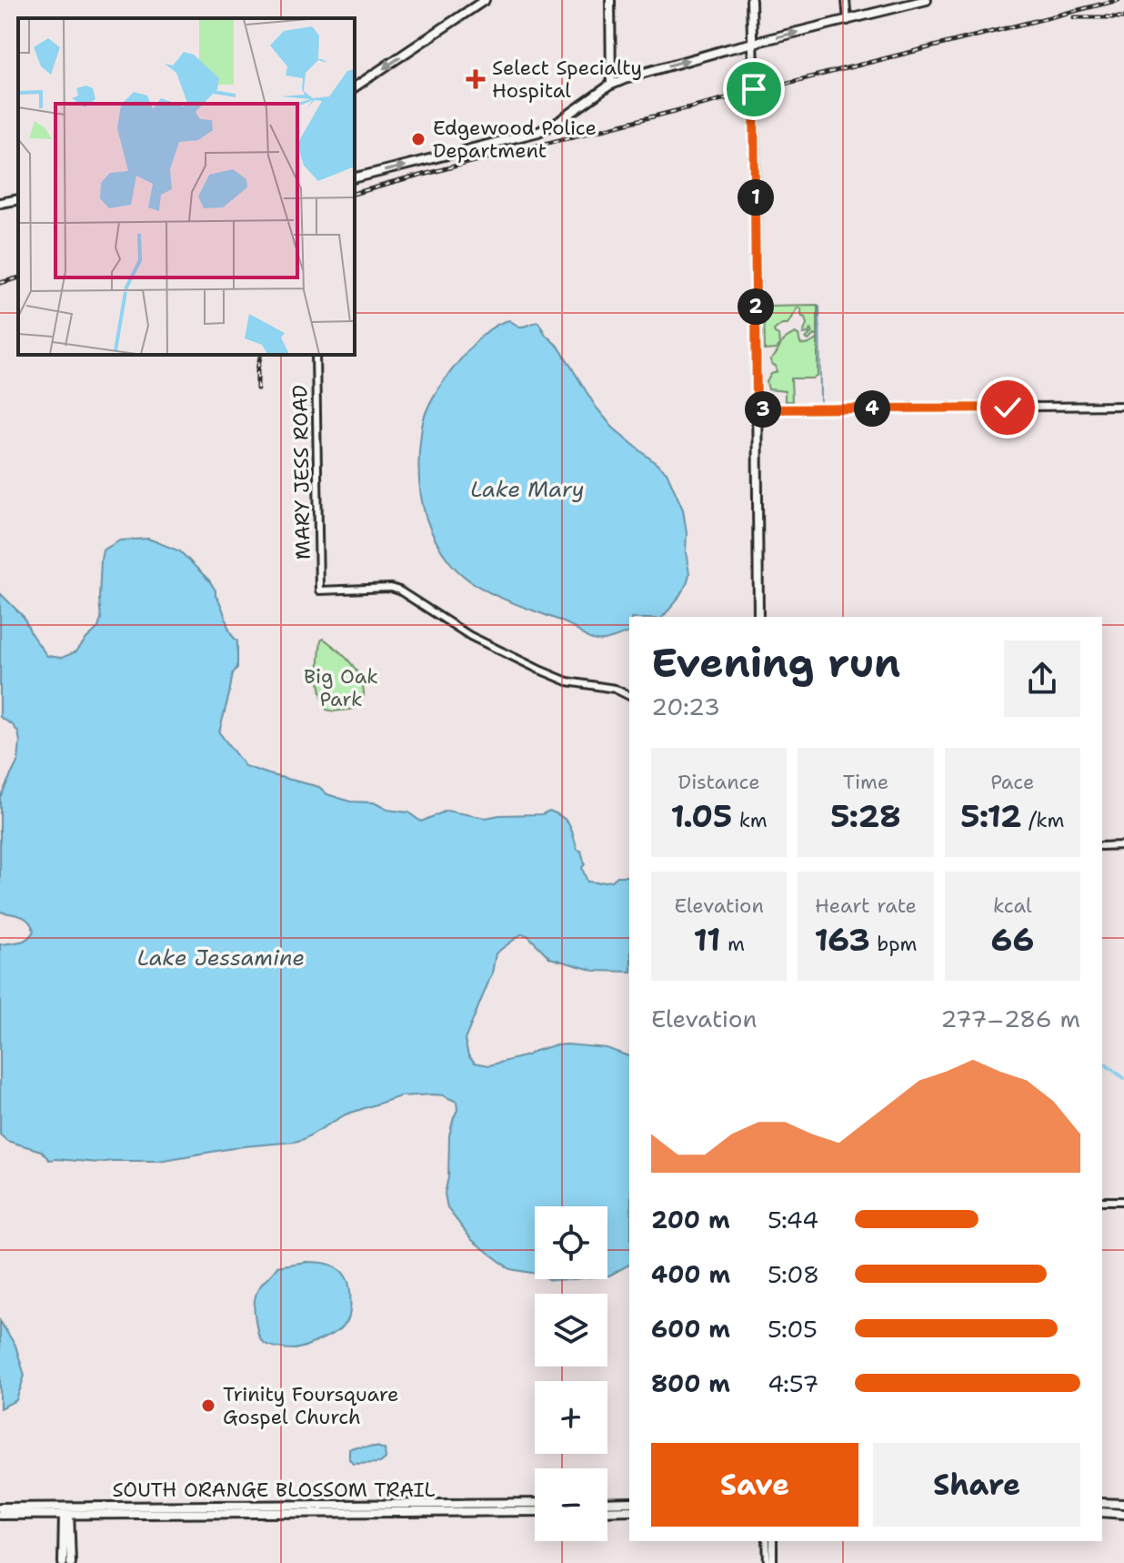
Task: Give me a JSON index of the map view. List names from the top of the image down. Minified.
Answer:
{"streets":{"main road":["SOUTH ORANGE BLOSSOM TRAIL"],"street":["MARY JESS ROAD"]},"water":["Lake Mary","Lake Jessamine"],"parks":["Big Oak Park"],"places":{"health":["Select Specialty Hospital"],"other":["Edgewood Police Department","Trinity Foursquare Gospel Church"]},"page":{"pins":["1","2","4","3"],"heading":["Evening run","20:23"],"stats":[["Distance","1.05 km"],["Time","5:28"],["Pace","5:12 /km"],["Elevation","11 m"],["Heart rate","163 bpm"],["kcal","66"]],"chart":["Elevation","277–286 m"],"list":[{"name":"200 m","note":"5:44"},{"name":"400 m","note":"5:08"},{"name":"600 m","note":"5:05"},{"name":"800 m","note":"4:57"}],"map_buttons":["+","−"],"buttons":["Save","Share"]}}
